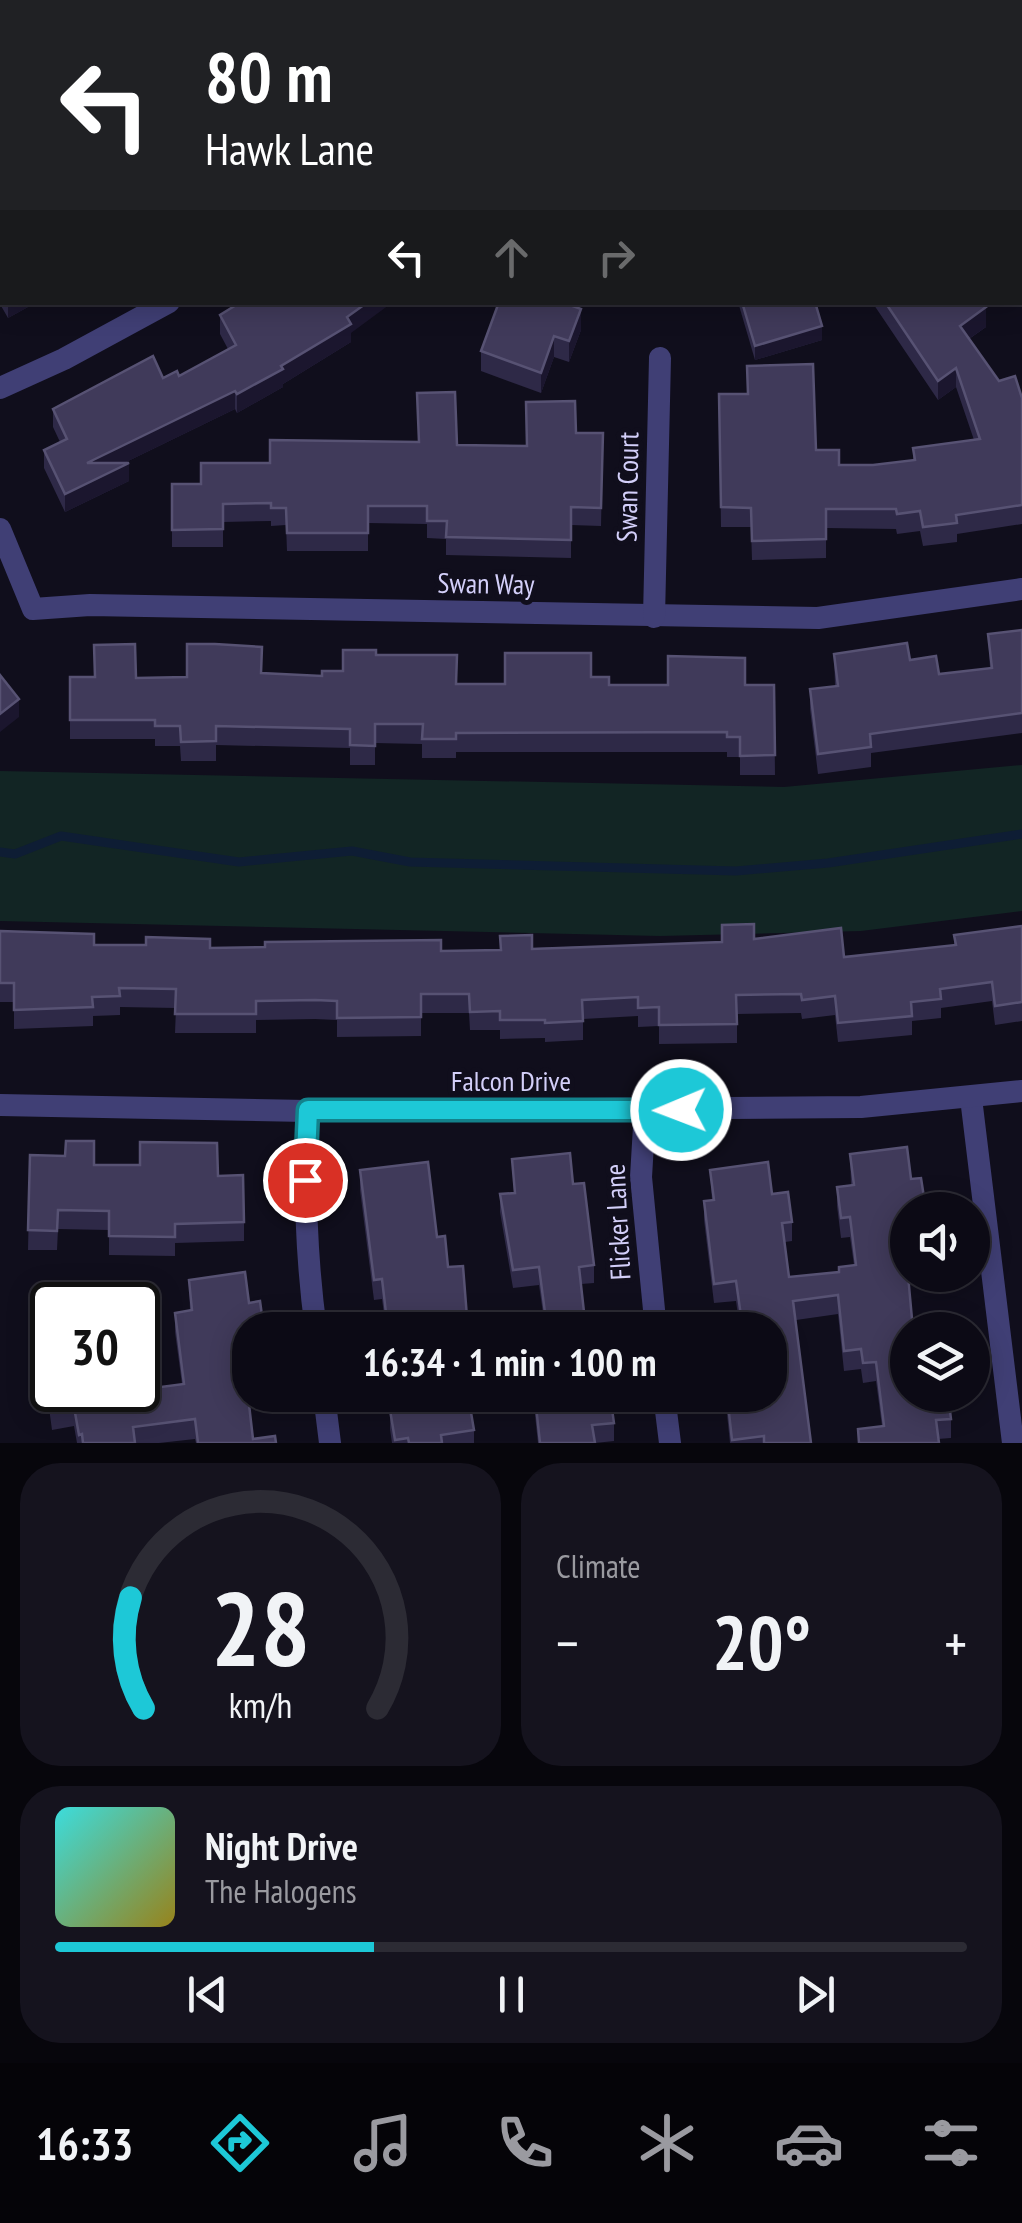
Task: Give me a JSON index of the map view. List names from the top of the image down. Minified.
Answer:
{"streets":{"street":["Swan Court","Swan Way","Falcon Drive","Flicker Lane"]},"crossings":[["Swan Court","Swan Way"],["Falcon Drive","Flicker Lane"]],"page":{"turn":["80 m","Hawk Lane"],"limit":"30","trip":"16:34 · 1 min · 100 m","tile":"Climate","heat":["−","20°","+"],"song":["Night Drive","The Halogens"],"tabs":"16:33","gauge":["28","km/h"]}}
